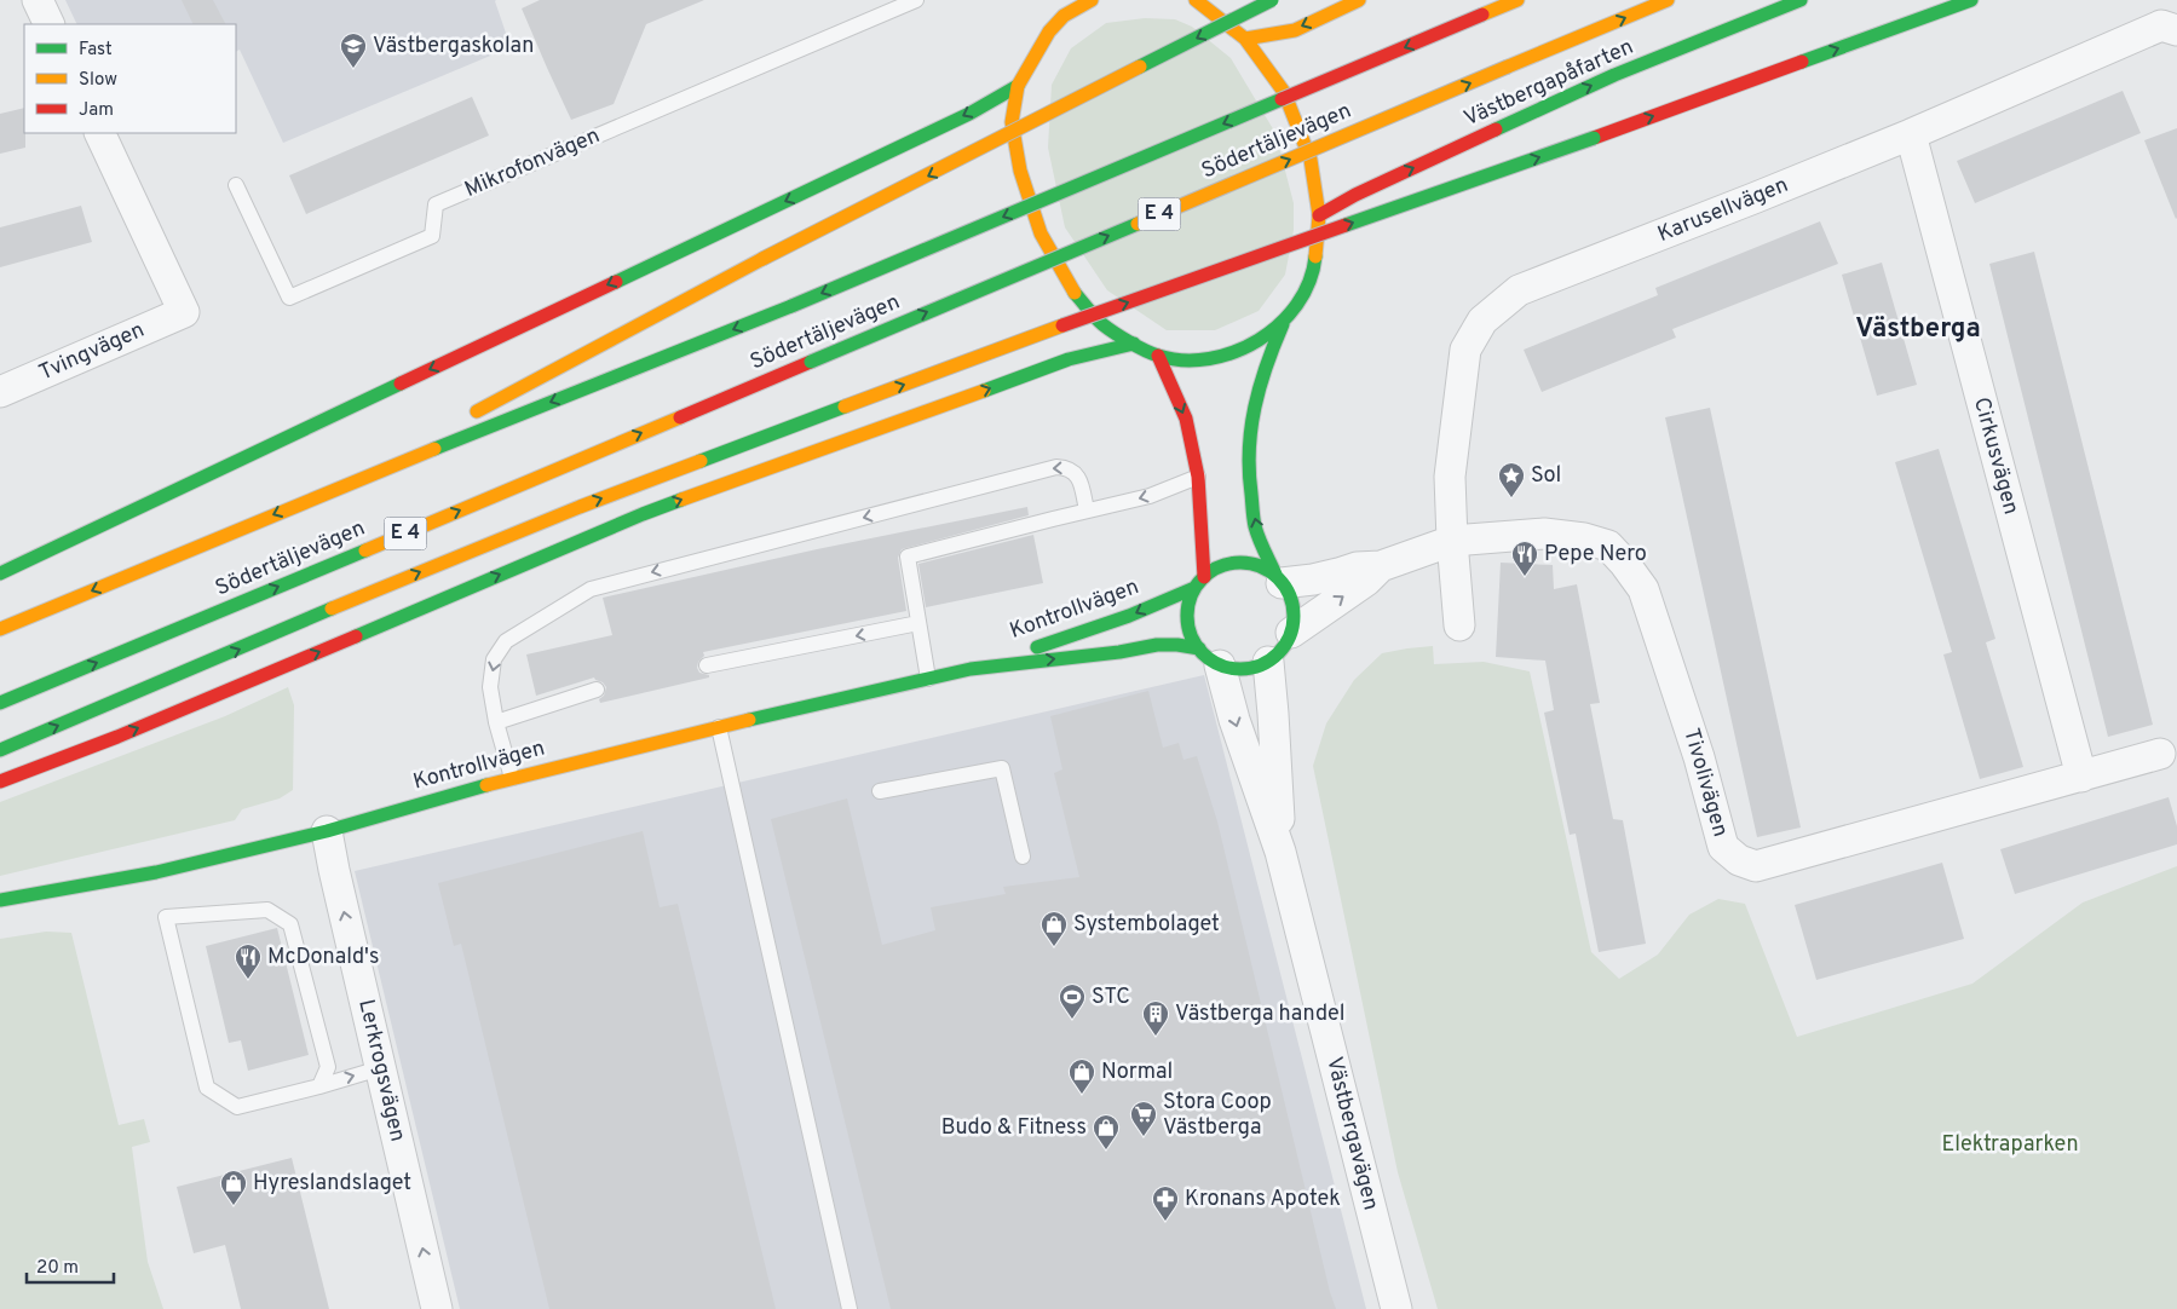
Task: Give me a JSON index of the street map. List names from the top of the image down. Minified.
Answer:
{"streets":{"main road":["Västbergapåfarten","Södertäljevägen","E 4","Kontrollvägen"],"street":["Karusellvägen","Tvingvägen","Cirkusvägen","Tivolivägen","Lerkrogsvägen","Västbergavägen"],"lane":["Mikrofonvägen"]},"crossings":[["Karusellvägen","Cirkusvägen"],["Karusellvägen","Tivolivägen"],["Cirkusvägen","Tivolivägen"],["Kontrollvägen","Lerkrogsvägen"],["Kontrollvägen","Västbergavägen"]],"one_way":["Lerkrogsvägen"],"districts":["Västberga"],"parks":["Elektraparken"],"places":{"school or university":["Västbergaskolan"],"place":["Sol"],"restaurant":["Pepe Nero","McDonald's"],"shop":["Systembolaget","Normal","Budo & Fitness","Hyreslandslaget"],"sports":["STC"],"building":["Västberga handel"],"supermarket":["Stora Coop Västberga"],"pharmacy":["Kronans Apotek"]},"legend":["Fast","Slow","Jam"],"scale_bar":"20 m"}
